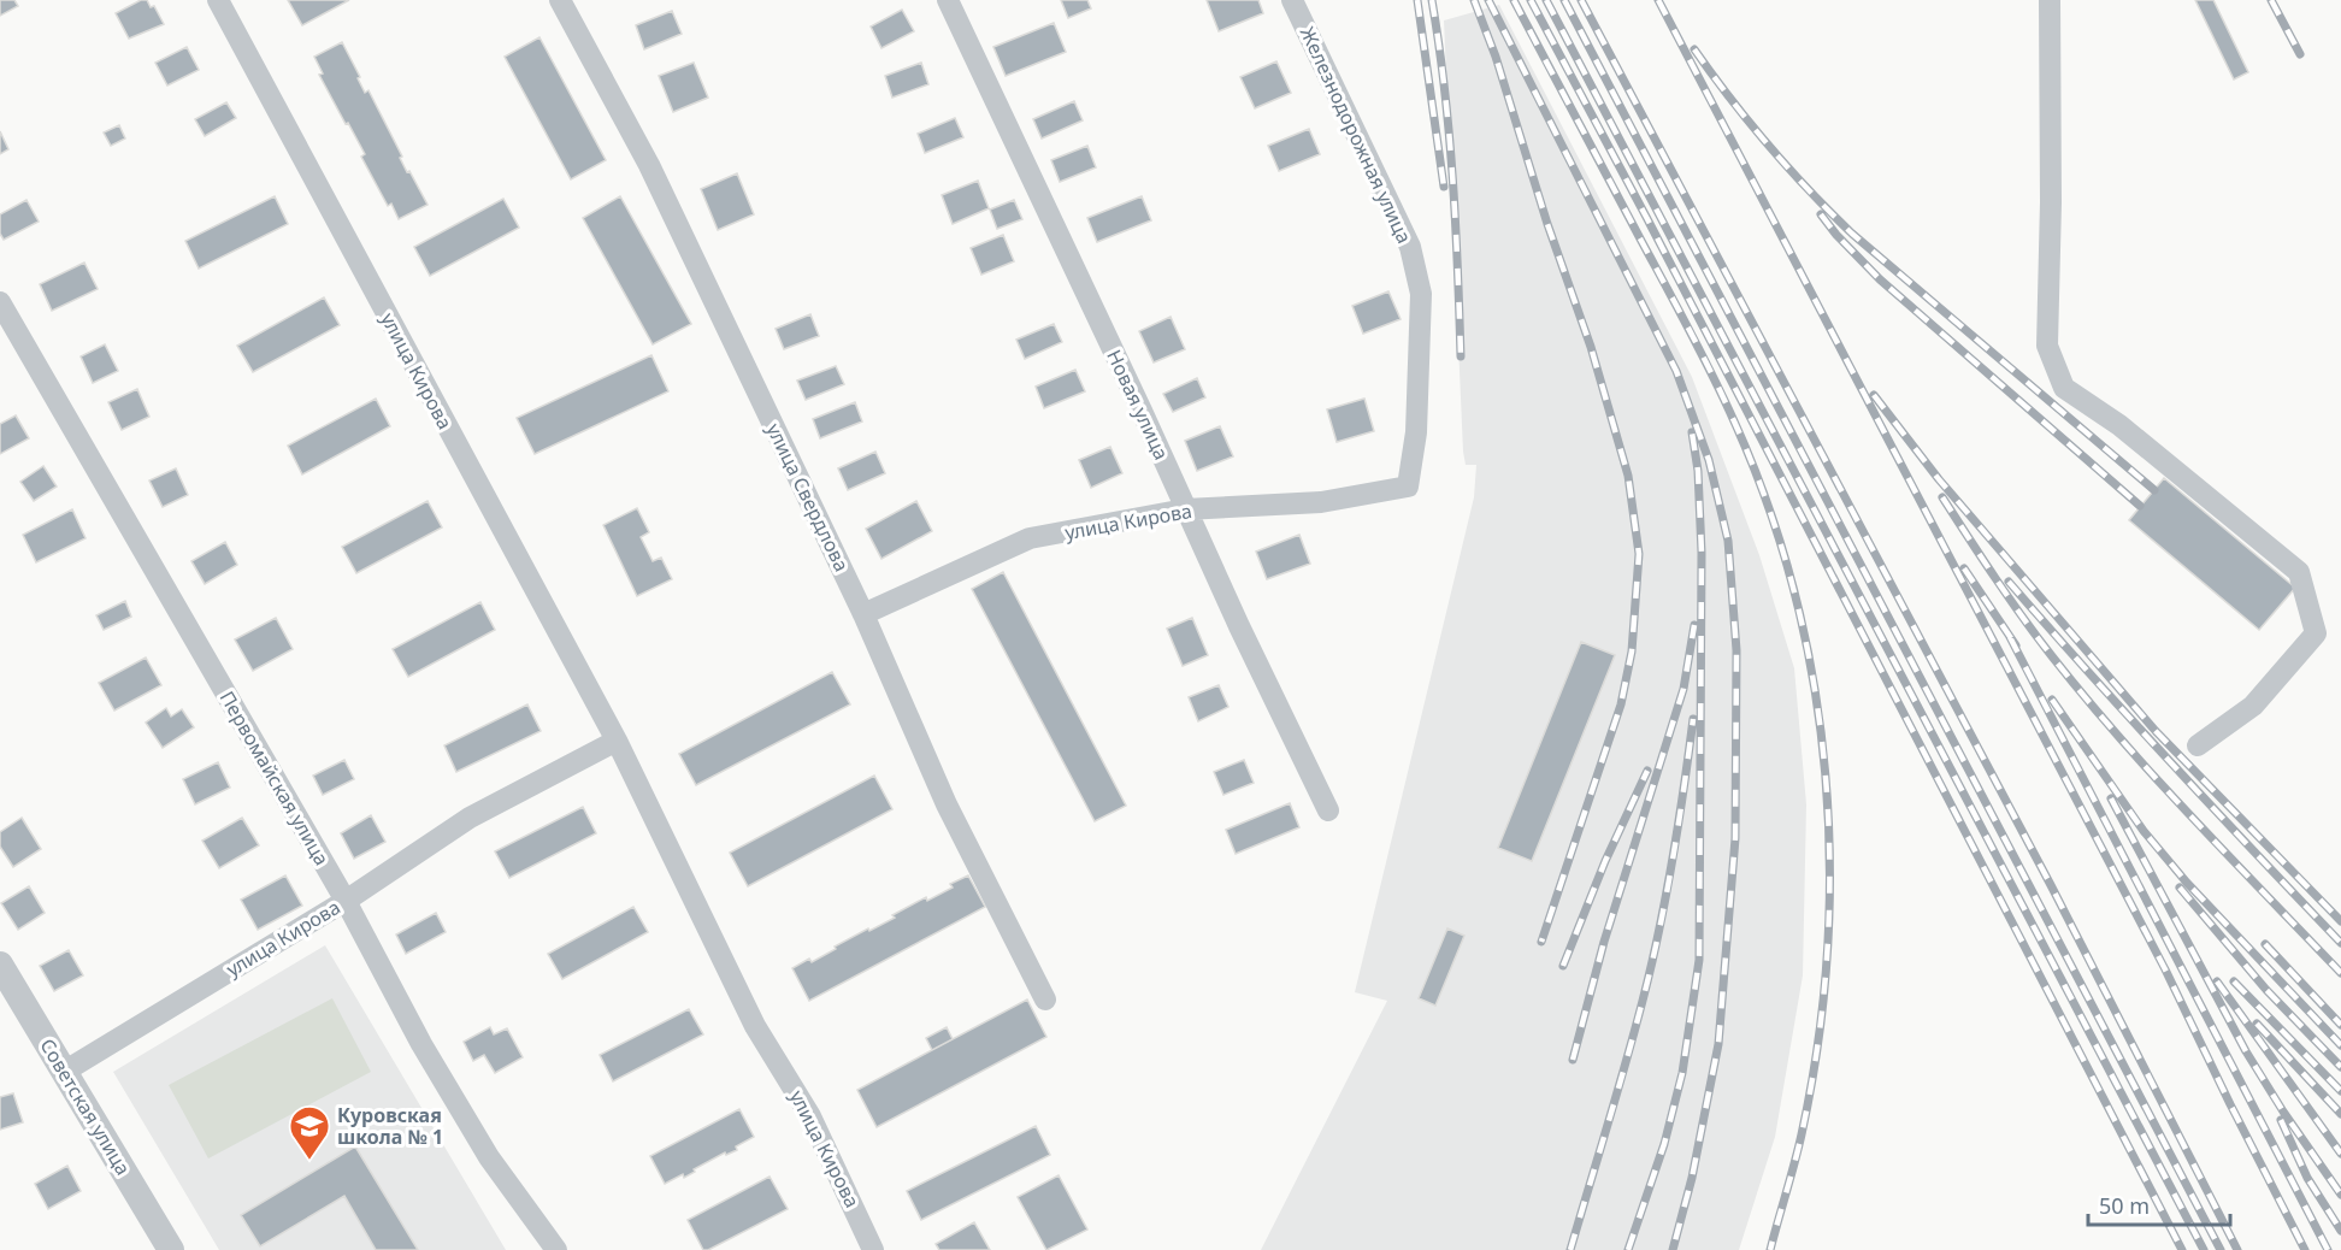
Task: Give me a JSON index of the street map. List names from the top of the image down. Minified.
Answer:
{"streets":{"street":["Железнодорожная улица","улица Кирова","Новая улица","улица Свердлова","Первомайская улица","Советская улица"]},"crossings":[["Железнодорожная улица","улица Кирова"],["улица Кирова","Новая улица"],["улица Кирова","улица Свердлова"],["улица Кирова","Первомайская улица"],["улица Кирова","Советская улица"]],"places":{"school or university":["Куровская школа № 1"]},"scale_bar":"50 m"}
